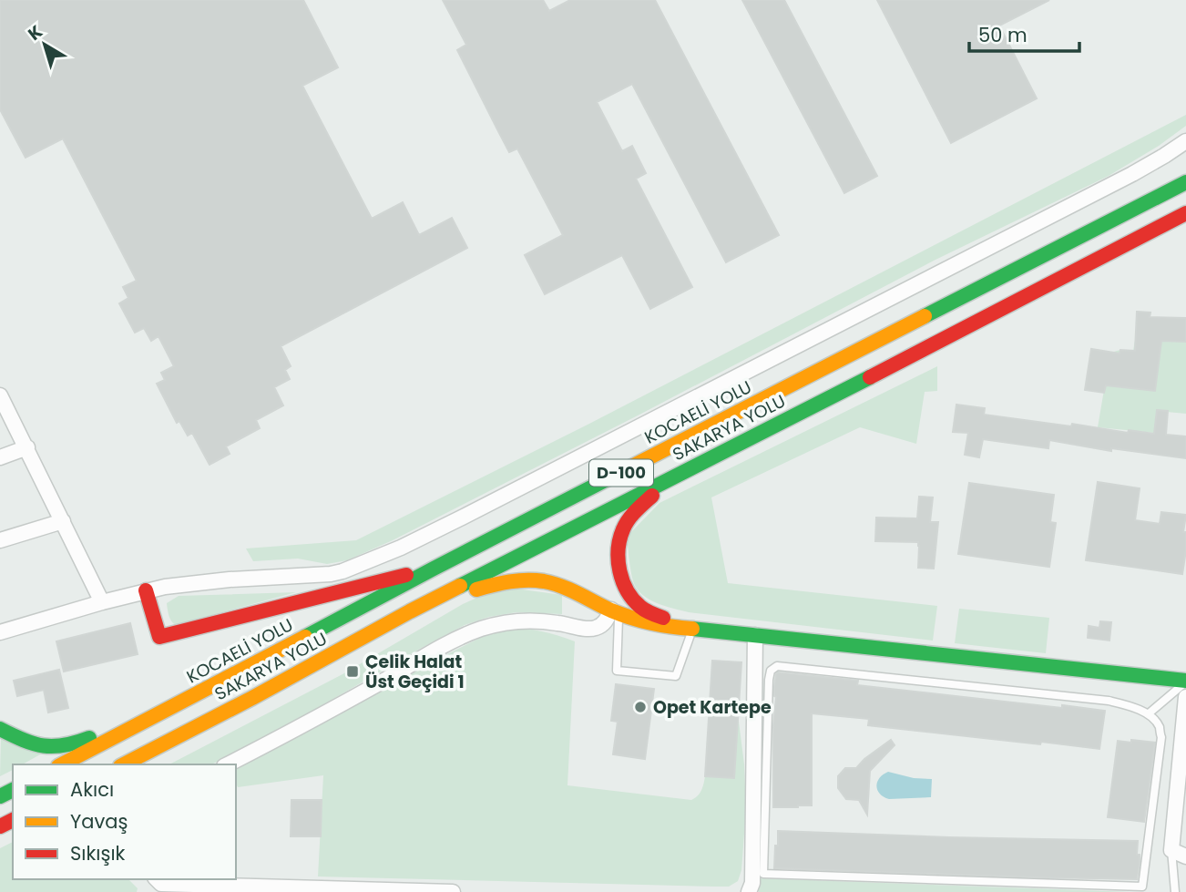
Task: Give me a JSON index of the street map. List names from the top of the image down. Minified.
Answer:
{"streets":{"main road":["KOCAELİ YOLU","SAKARYA YOLU","D-100"]},"places":{"transit":["Çelik Halat Üst Geçidi 1"],"other":["Opet Kartepe"]},"legend":["Akıcı","Yavaş","Sıkışık"],"scale_bar":"50 m","north":"top left"}
